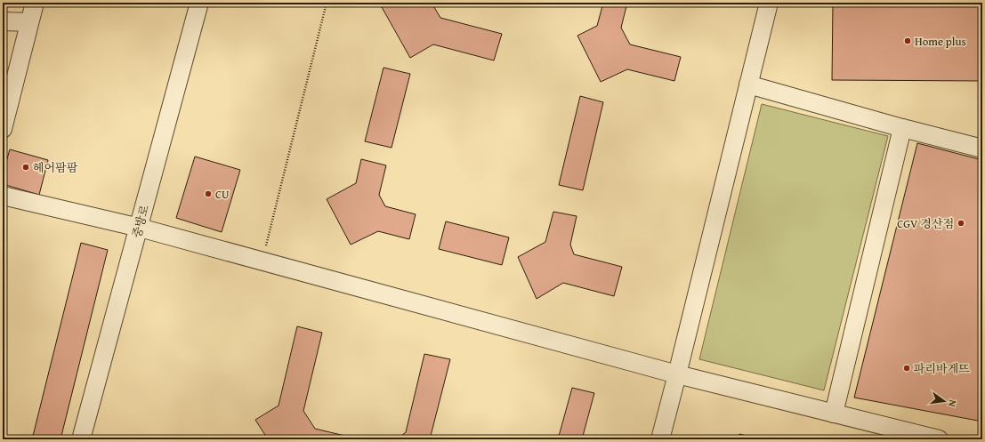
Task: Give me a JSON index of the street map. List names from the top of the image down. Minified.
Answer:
{"streets":{"street":["중방로"]},"places":["Home plus","헤어팜팜","CU","CGV 경산점","파리바게뜨"],"north":"right"}
